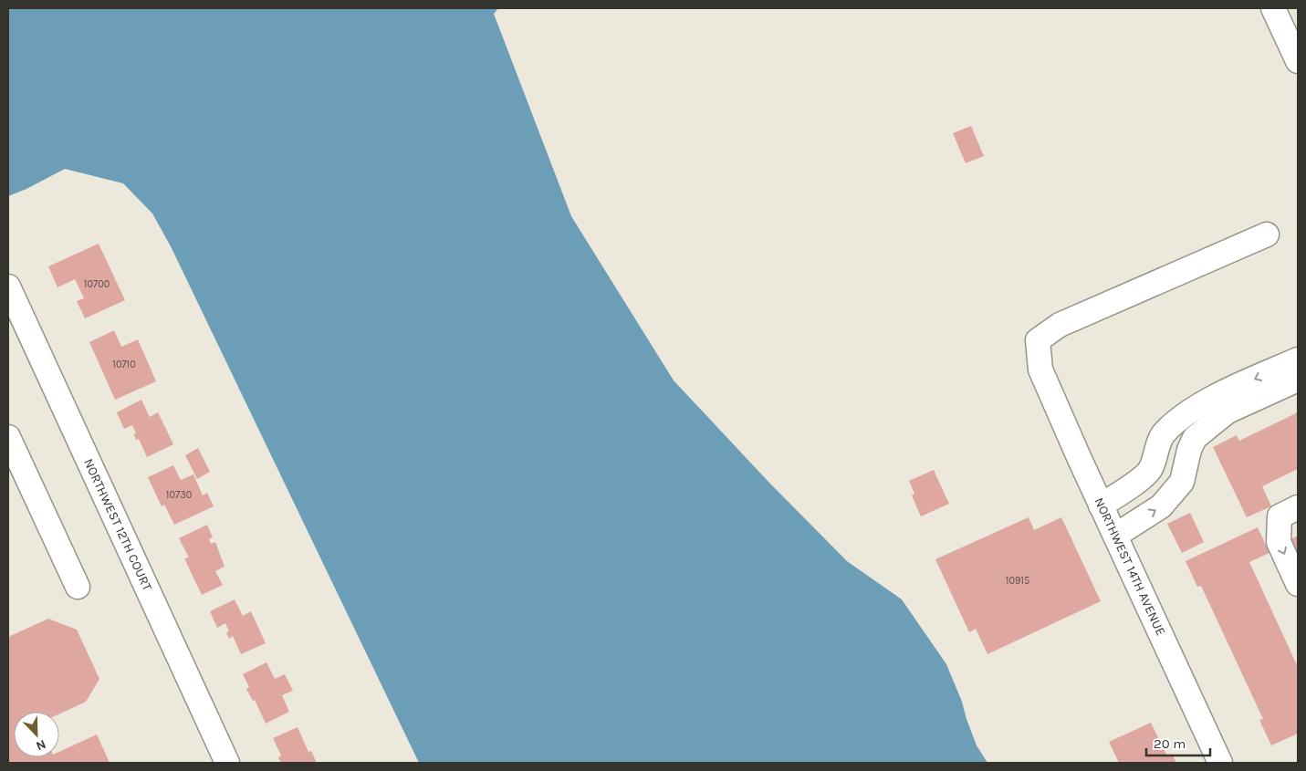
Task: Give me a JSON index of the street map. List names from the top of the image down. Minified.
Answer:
{"streets":{"street":["NORTHWEST 12TH COURT","NORTHWEST 14TH AVENUE"]},"house_numbers":["10700","10710","10730","10915"],"scale_bar":"20 m","north":"bottom right"}
